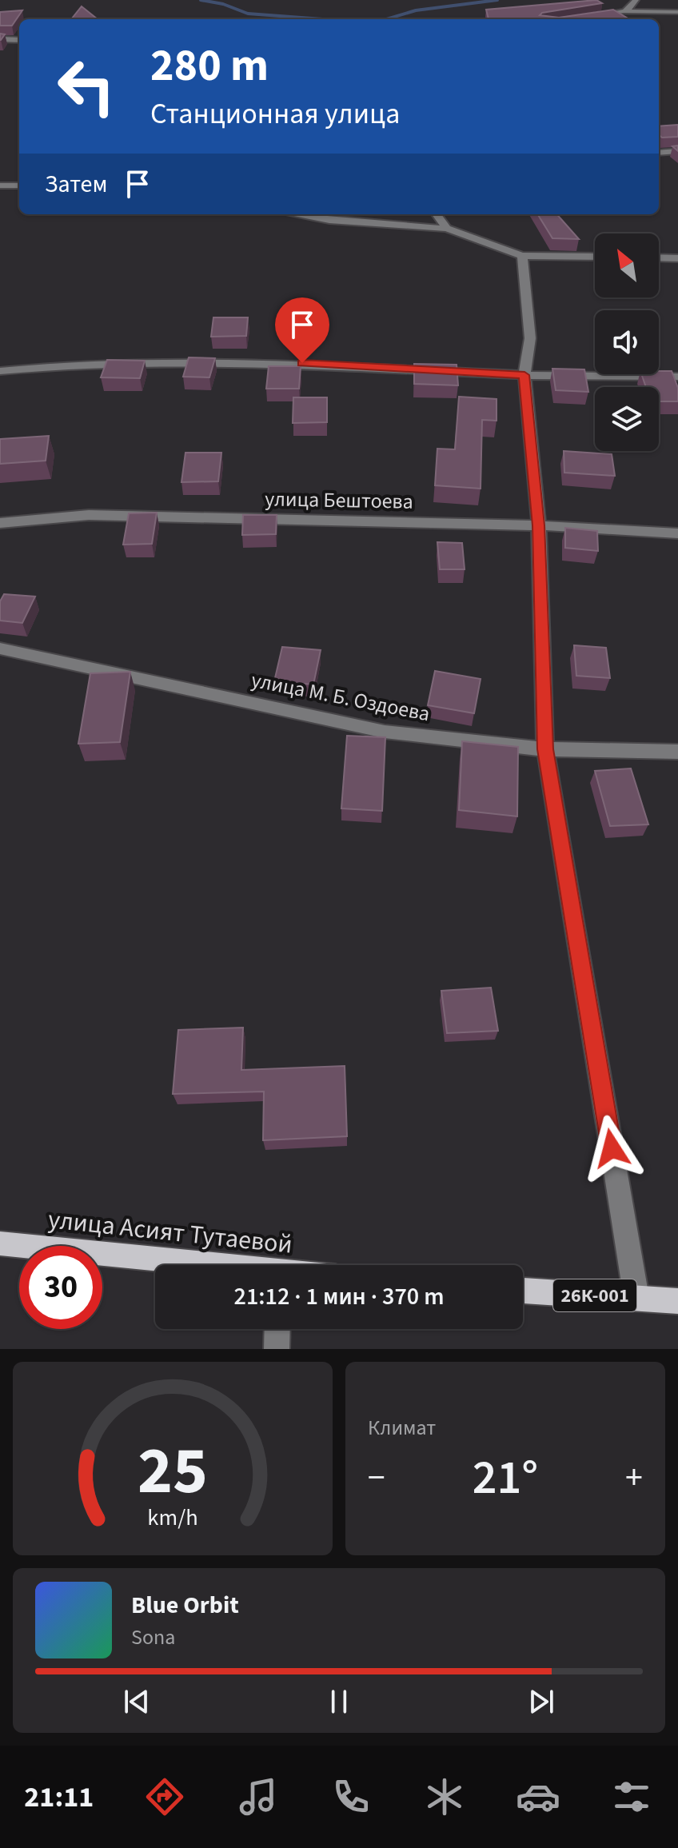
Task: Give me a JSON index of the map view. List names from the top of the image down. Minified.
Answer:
{"streets":{"main road":["улица Асият Тутаевой","26К-001"],"street":["улица Бештоева","улица М. Б. Оздоева"]},"north":"top left","page":{"turn":["280 m","Станционная улица"],"then":"Затем","limit":"30","trip":"21:12 · 1 мин · 370 m","tile":"Климат","heat":["−","21°","+"],"song":["Blue Orbit","Sona"],"tabs":"21:11","gauge":["25","km/h"]}}
